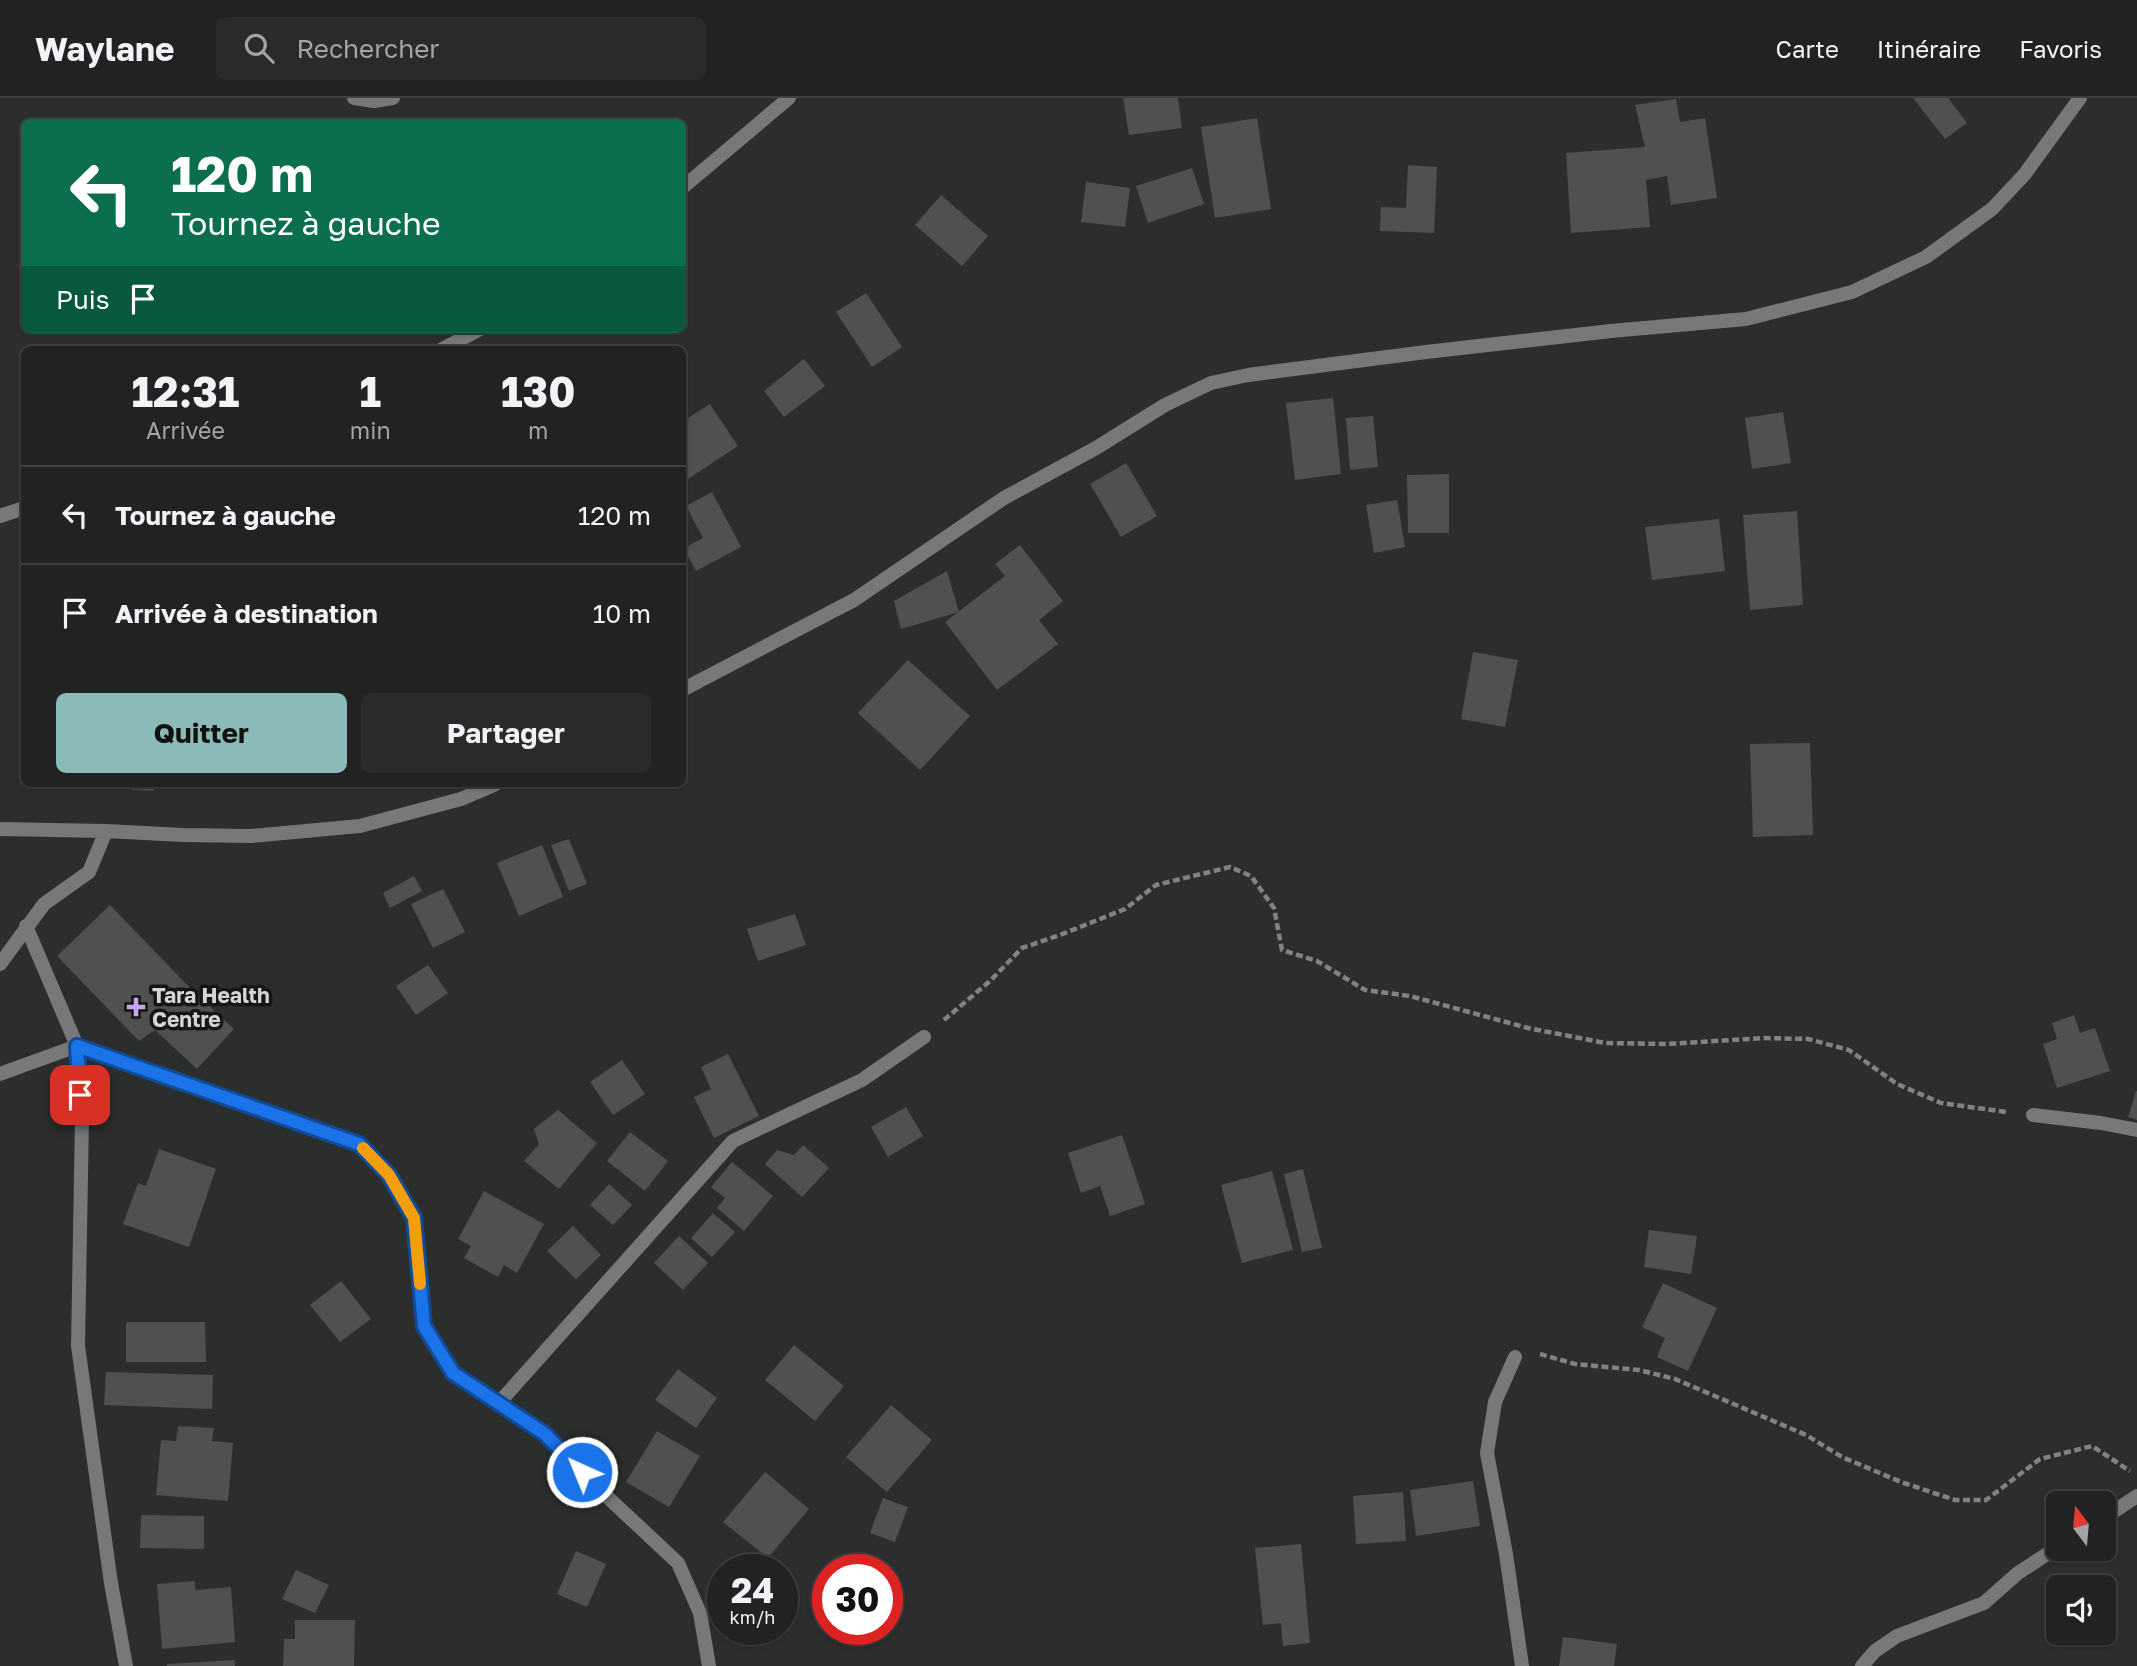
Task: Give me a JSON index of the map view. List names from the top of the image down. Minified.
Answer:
{"places":{"health":["Tara Health Centre"]},"north":"top","page":{"header":"Waylane","search":"Rechercher","nav":["Carte","Itinéraire","Favoris"],"turn":["120 m","Tournez à gauche"],"then":"Puis","eta":["12:31","Arrivée","1","min","130","m"],"list":[{"name":"Tournez à gauche","value":"120 m"},{"name":"Arrivée à destination","value":"10 m"}],"buttons":["Quitter","Partager"],"speed":"24 km/h","limit":"30"}}
